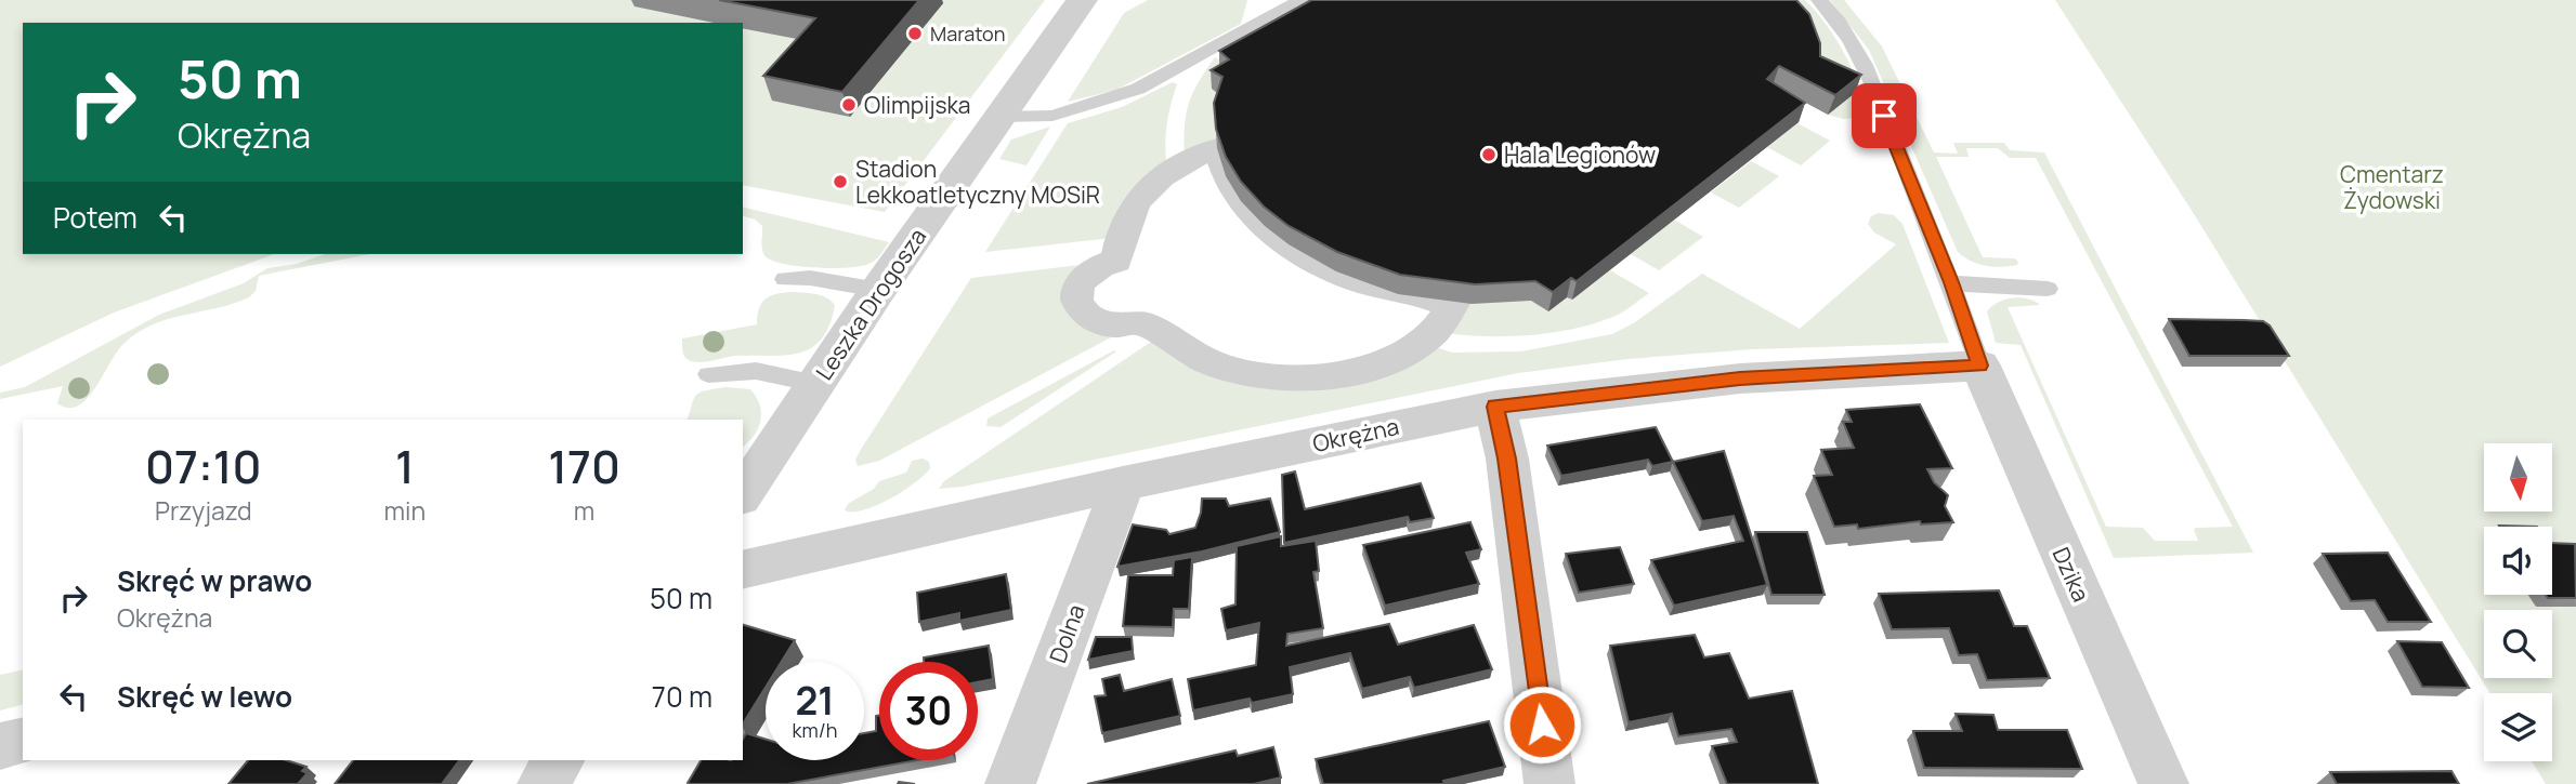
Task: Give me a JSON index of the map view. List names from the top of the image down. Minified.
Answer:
{"streets":{"street":["Leszka Drogosza","Okrężna","Dzika","Dolna"]},"crossings":[["Okrężna","Dzika"],["Okrężna","Dolna"]],"parks":["Cmentarz Żydowski"],"places":["Maraton","Olimpijska","Hala Legionów","Stadion Lekkoatletyczny MOSiR"],"north":"bottom","page":{"turn":["50 m","Okrężna"],"then":"Potem","eta":["07:10","Przyjazd","1","min","170","m"],"list":[{"name":"Skręć w prawo","note":"Okrężna","value":"50 m"},{"name":"Skręć w lewo","value":"70 m"}],"speed":"21 km/h","limit":"30"}}
